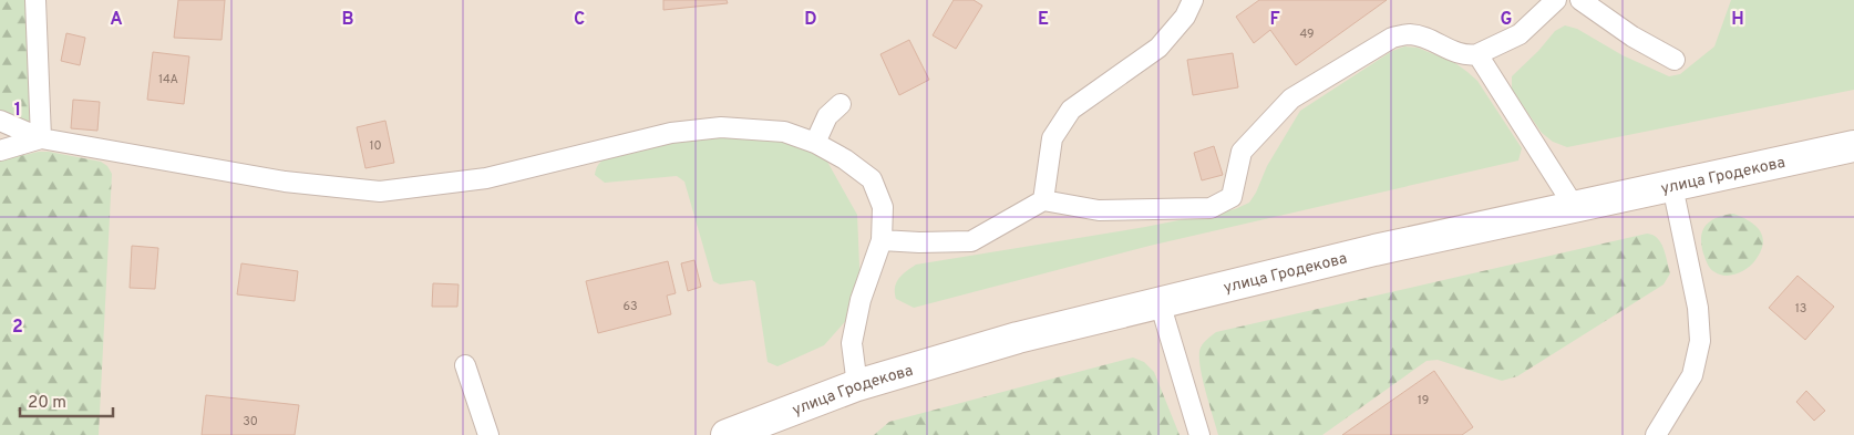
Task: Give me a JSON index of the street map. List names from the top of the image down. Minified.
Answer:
{"streets":{"main road":["улица Гродекова"]},"house_numbers":["49","14А","10","63","13","19","30"],"scale_bar":"20 m","grid":{"columns":["A","B","C","D","E","F","G","H"],"rows":["1","2"]}}
